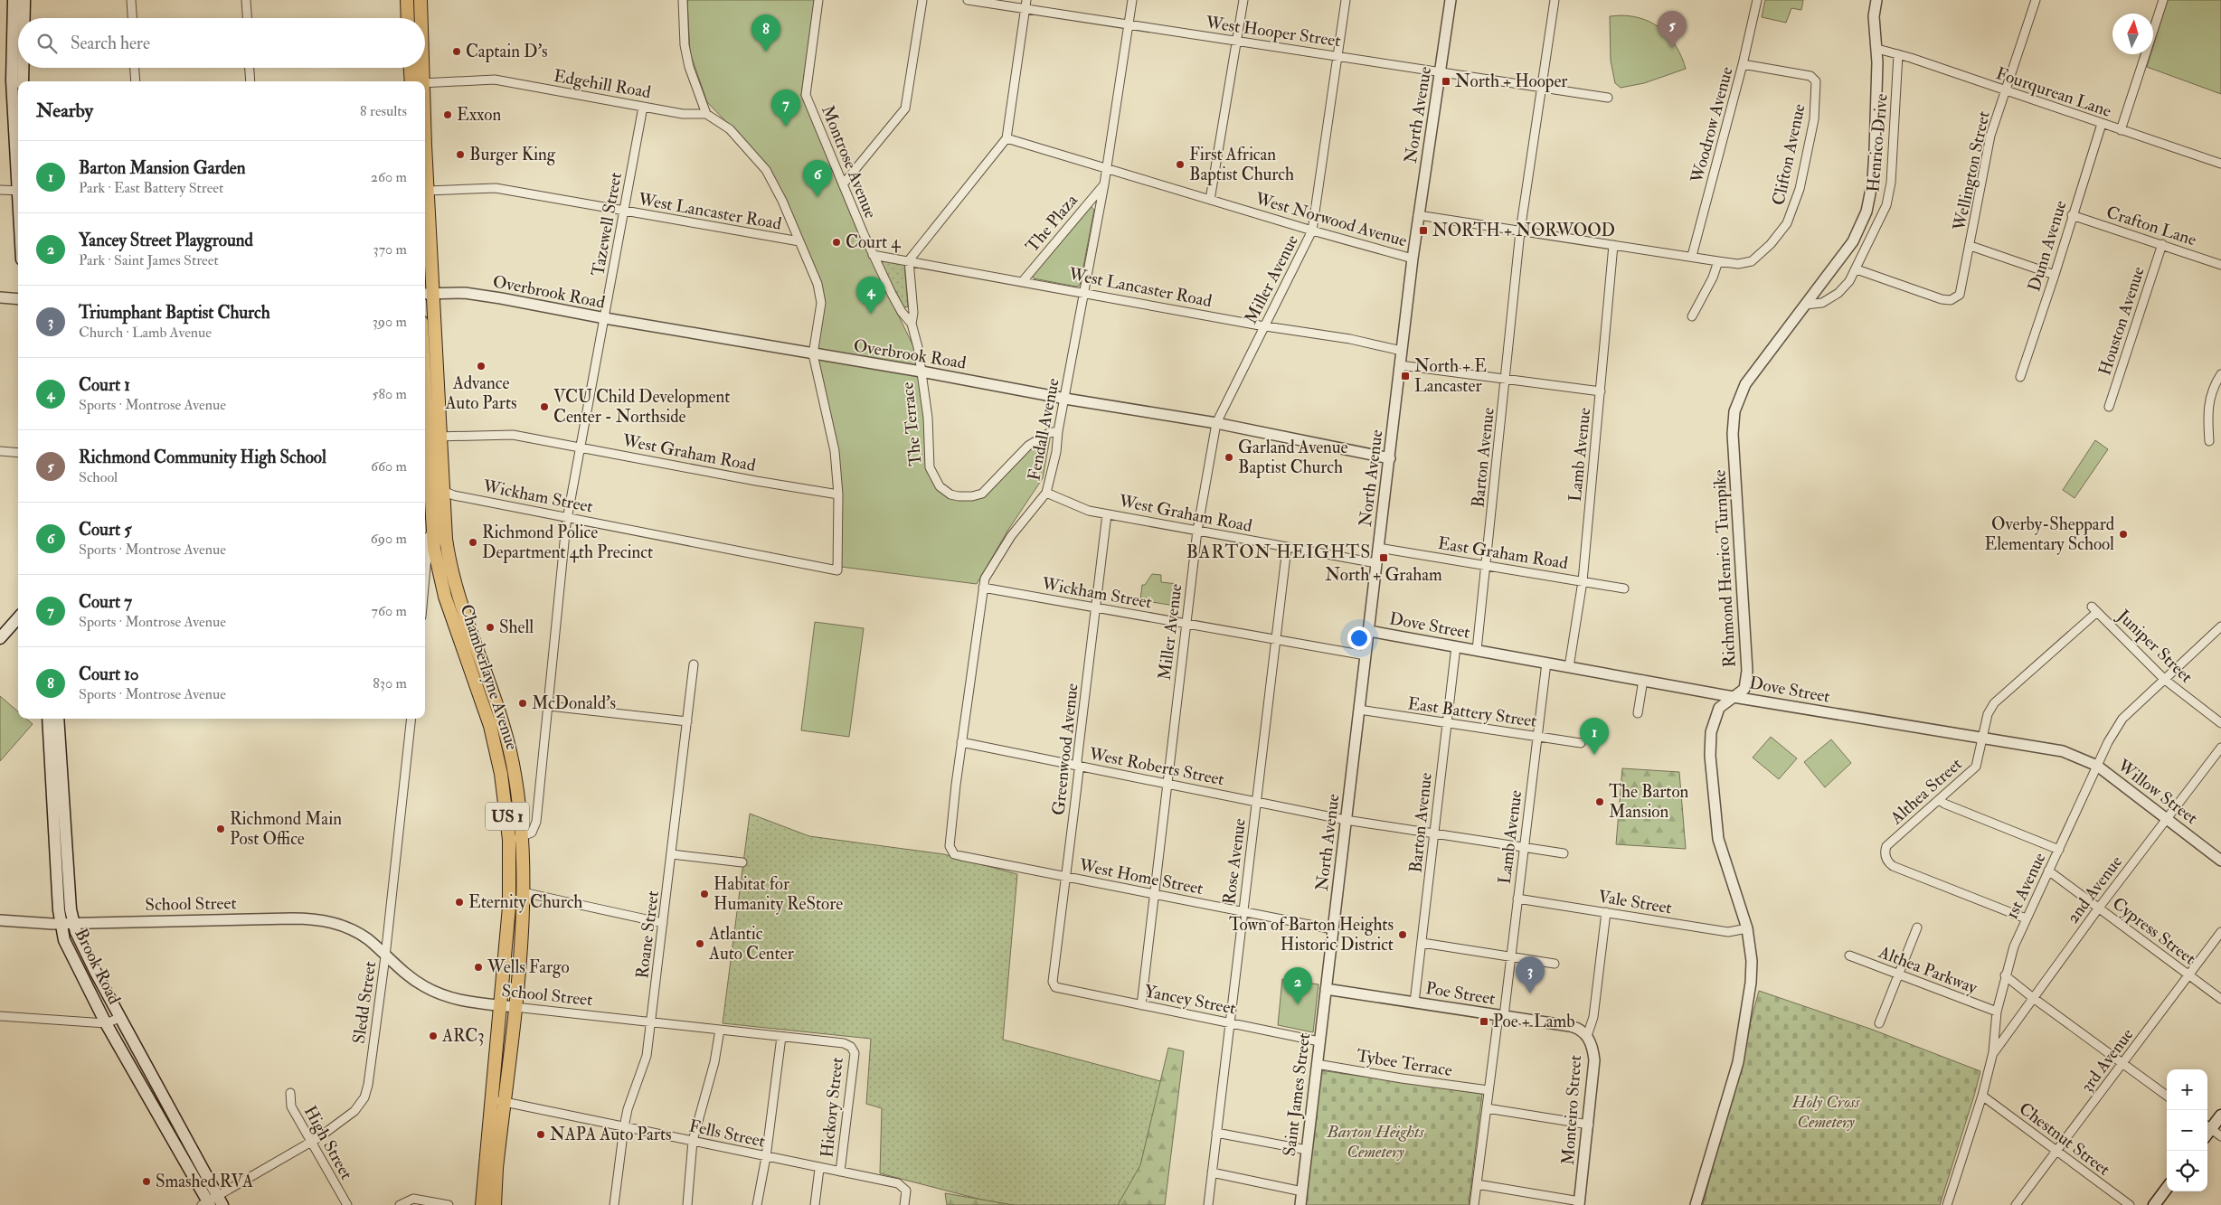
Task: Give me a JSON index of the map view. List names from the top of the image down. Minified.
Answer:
{"streets":{"main road":["Chamberlayne Avenue","US 1","Brook Road"],"street":["West Hooper Street","Edgehill Road","Fourqurean Lane","North Avenue","Woodrow Avenue","Henrico Drive","Clifton Avenue","Montrose Avenue","Wellington Street","West Lancaster Road","West Norwood Avenue","The Plaza","Tazewell Street","Crafton Lane","Dunn Avenue","Miller Avenue","Overbrook Road","Houston Avenue","The Terrace","Fendall Avenue","West Graham Road","Lamb Avenue","Barton Avenue","Wickham Street","East Graham Road","Richmond Henrico Turnpike","Dove Street","Juniper Street","East Battery Street","Greenwood Avenue","West Roberts Street","Althea Street","Willow Street","Rose Avenue","West Home Street","1st Avenue","2nd Avenue","Vale Street","School Street","Cypress Street","Roane Street","Althea Parkway","Poe Street","Yancey Street","Sledd Street","3rd Avenue","Tybee Terrace","Saint James Street","Hickory Street","Monteiro Street","Fells Street","Chestnut Street","High Street"]},"crossings":[["West Hooper Street","North Avenue"],["West Hooper Street","Miller Avenue"],["West Hooper Street","Fendall Avenue"],["West Hooper Street","Barton Avenue"],["Edgehill Road","Tazewell Street"],["Fourqurean Lane","Henrico Drive"],["Fourqurean Lane","Wellington Street"],["Fourqurean Lane","Dunn Avenue"],["Fourqurean Lane","Richmond Henrico Turnpike"],["North Avenue","West Lancaster Road"],["North Avenue","West Norwood Avenue"],["North Avenue","Overbrook Road"],["North Avenue","West Graham Road"],["North Avenue","Wickham Street"],["North Avenue","East Graham Road"],["North Avenue","Dove Street"],["North Avenue","East Battery Street"],["North Avenue","West Roberts Street"],["North Avenue","West Home Street"],["North Avenue","Poe Street"],["North Avenue","Saint James Street"],["Woodrow Avenue","Clifton Avenue"],["Henrico Drive","Wellington Street"],["Henrico Drive","Richmond Henrico Turnpike"],["Montrose Avenue","West Lancaster Road"],["Montrose Avenue","The Terrace"],["West Lancaster Road","The Plaza"],["West Lancaster Road","Tazewell Street"],["West Lancaster Road","Miller Avenue"],["West Lancaster Road","The Terrace"],["West Lancaster Road","Fendall Avenue"],["West Lancaster Road","Chamberlayne Avenue"],["West Norwood Avenue","Miller Avenue"],["West Norwood Avenue","Fendall Avenue"],["The Plaza","Fendall Avenue"],["Tazewell Street","Overbrook Road"],["Tazewell Street","West Graham Road"],["Tazewell Street","Wickham Street"],["Tazewell Street","Chamberlayne Avenue"],["Crafton Lane","Dunn Avenue"],["Crafton Lane","Houston Avenue"],["Miller Avenue","Overbrook Road"],["Miller Avenue","West Graham Road"],["Miller Avenue","Wickham Street"],["Miller Avenue","West Roberts Street"],["Miller Avenue","West Home Street"],["Miller Avenue","Yancey Street"],["Overbrook Road","The Terrace"],["Overbrook Road","Fendall Avenue"],["Overbrook Road","Chamberlayne Avenue"],["The Terrace","Fendall Avenue"],["Fendall Avenue","West Graham Road"],["Fendall Avenue","Wickham Street"],["Fendall Avenue","West Roberts Street"],["Fendall Avenue","West Home Street"],["West Graham Road","Wickham Street"],["West Graham Road","Chamberlayne Avenue"],["West Graham Road","Greenwood Avenue"],["West Graham Road","Rose Avenue"],["Lamb Avenue","East Graham Road"],["Lamb Avenue","Dove Street"],["Lamb Avenue","East Battery Street"],["Lamb Avenue","West Roberts Street"],["Lamb Avenue","Vale Street"],["Lamb Avenue","Poe Street"],["Lamb Avenue","Tybee Terrace"],["Barton Avenue","East Graham Road"],["Barton Avenue","Dove Street"],["Barton Avenue","East Battery Street"],["Barton Avenue","West Roberts Street"],["Barton Avenue","Poe Street"],["Wickham Street","Chamberlayne Avenue"],["Wickham Street","Greenwood Avenue"],["Wickham Street","Rose Avenue"],["Richmond Henrico Turnpike","Dove Street"],["Richmond Henrico Turnpike","Vale Street"],["Dove Street","Althea Street"],["Dove Street","Willow Street"],["Dove Street","1st Avenue"],["Juniper Street","Althea Street"],["Juniper Street","1st Avenue"],["Chamberlayne Avenue","School Street"],["Chamberlayne Avenue","Fells Street"],["Greenwood Avenue","West Roberts Street"],["Greenwood Avenue","West Home Street"],["Greenwood Avenue","Yancey Street"],["West Roberts Street","Rose Avenue"],["Althea Street","1st Avenue"],["Willow Street","1st Avenue"],["Willow Street","2nd Avenue"],["Rose Avenue","West Home Street"],["Rose Avenue","Yancey Street"],["1st Avenue","2nd Avenue"],["1st Avenue","Cypress Street"],["1st Avenue","Althea Parkway"],["1st Avenue","Chestnut Street"],["2nd Avenue","Cypress Street"],["Vale Street","Monteiro Street"],["School Street","Roane Street"],["School Street","Brook Road"],["School Street","Sledd Street"],["School Street","Hickory Street"],["Cypress Street","3rd Avenue"],["Roane Street","Fells Street"],["Brook Road","Sledd Street"],["Poe Street","Saint James Street"],["Poe Street","Monteiro Street"],["Yancey Street","Saint James Street"],["Sledd Street","High Street"],["3rd Avenue","Chestnut Street"],["Tybee Terrace","Saint James Street"],["Hickory Street","Fells Street"]],"districts":["BARTON HEIGHTS"],"parks":["Holy Cross Cemetery","Barton Heights Cemetery"],"places":{"other":["Captain D's","Exxon","Burger King","First African Baptist Church","Court 4","Advance Auto Parts","VCU Child Development Center - Northside","Garland Avenue Baptist Church","Overby-Sheppard Elementary School","Richmond Police Department 4th Precinct","Shell","McDonald's","The Barton Mansion","Richmond Main Post Office","Habitat for Humanity ReStore","Eternity Church","Town of Barton Heights Historic District","Atlantic Auto Center","Wells Fargo","ARC3","NAPA Auto Parts","Smashed RVA"],"transit":["North + Hooper","NORTH + NORWOOD","North + E Lancaster","North + Graham","Poe + Lamb"]},"north":"top","page":{"pins":["5","8","7","6","4","1","3","2"],"search":"Search here","heading":["Nearby","8 results"],"list":[{"mark":"1","name":"Barton Mansion Garden","note":"Park · East Battery Street","value":"260 m"},{"mark":"2","name":"Yancey Street Playground","note":"Park · Saint James Street","value":"370 m"},{"mark":"3","name":"Triumphant Baptist Church","note":"Church · Lamb Avenue","value":"390 m"},{"mark":"4","name":"Court 1","note":"Sports · Montrose Avenue","value":"580 m"},{"mark":"5","name":"Richmond Community High School","note":"School","value":"660 m"},{"mark":"6","name":"Court 5","note":"Sports · Montrose Avenue","value":"690 m"},{"mark":"7","name":"Court 7","note":"Sports · Montrose Avenue","value":"760 m"},{"mark":"8","name":"Court 10","note":"Sports · Montrose Avenue","value":"830 m"}],"map_buttons":["+","−"]}}
